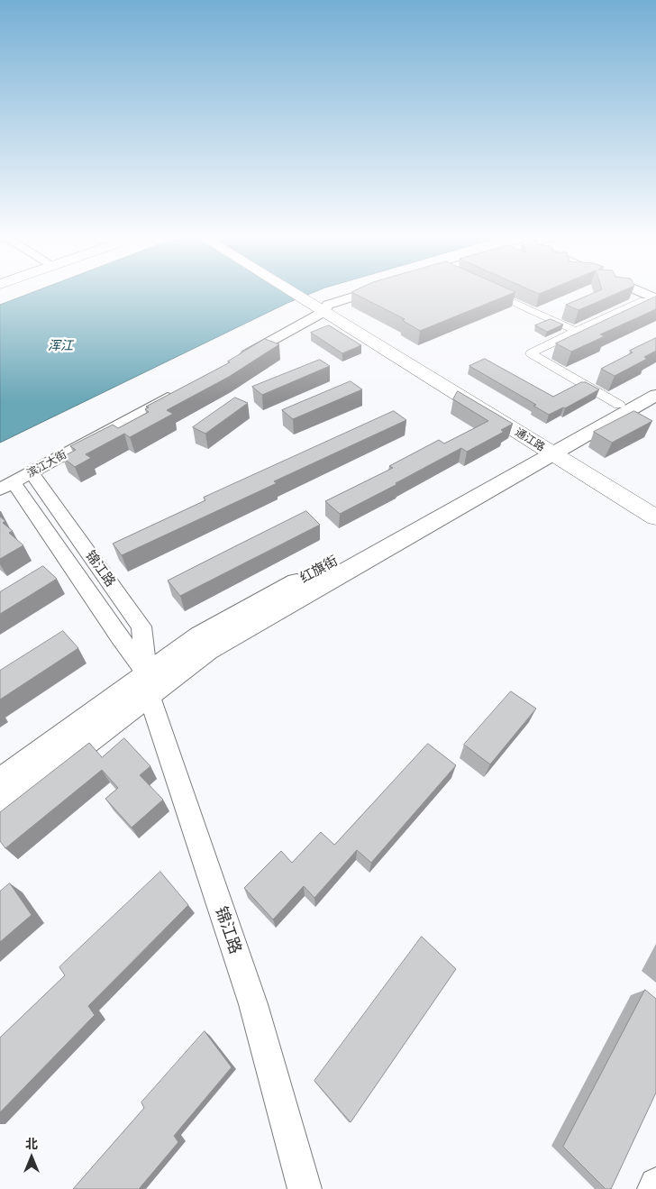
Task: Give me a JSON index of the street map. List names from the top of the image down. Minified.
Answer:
{"streets":{"main road":["通江路"],"street":["滨江大街","锦江路"]},"crossings":[["滨江大街","锦江路"]],"water":["浑江"],"north":"top"}
